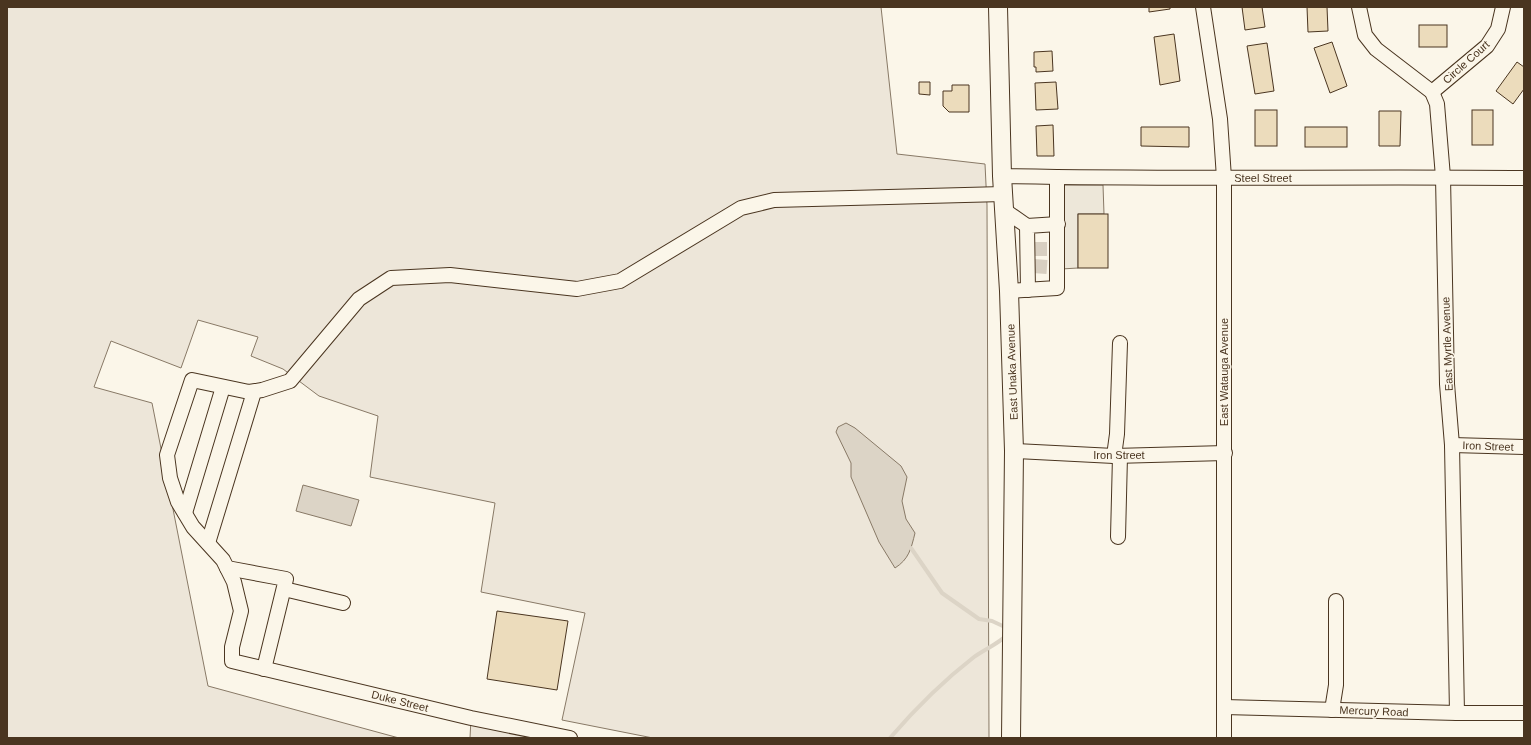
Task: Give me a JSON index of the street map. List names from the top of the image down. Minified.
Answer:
{"streets":{"main road":["East Unaka Avenue"],"street":["Circle Court","Steel Street","East Myrtle Avenue","East Watauga Avenue","Iron Street","Duke Street","Mercury Road"]},"crossings":[["Circle Court","East Myrtle Avenue"],["Steel Street","East Myrtle Avenue"],["Steel Street","East Unaka Avenue"],["Steel Street","East Watauga Avenue"],["East Myrtle Avenue","Iron Street"],["East Myrtle Avenue","Mercury Road"],["East Unaka Avenue","Iron Street"],["East Watauga Avenue","Iron Street"],["East Watauga Avenue","Mercury Road"]]}
